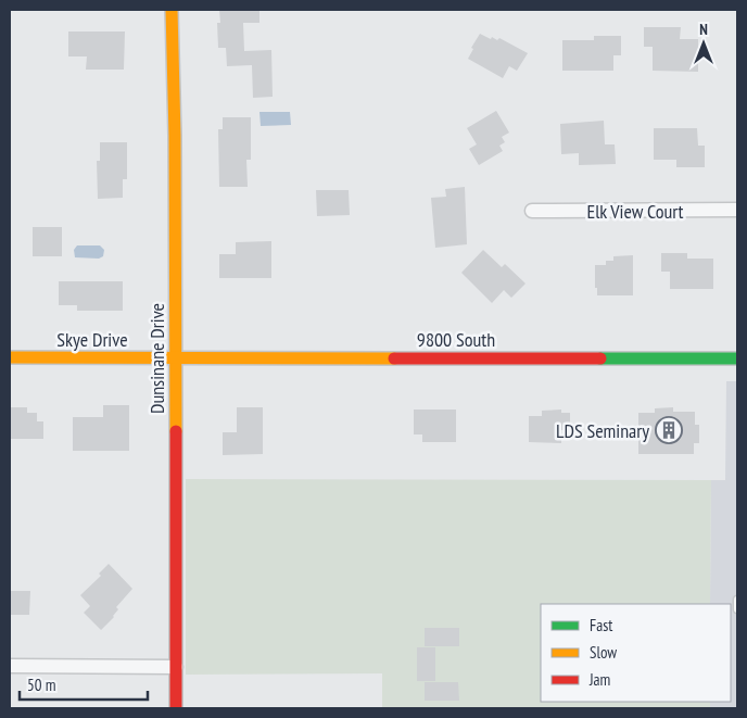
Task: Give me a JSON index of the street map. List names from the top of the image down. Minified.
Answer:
{"streets":{"main road":["Skye Drive","9800 South","Dunsinane Drive"],"street":["Elk View Court"]},"crossings":[["Skye Drive","9800 South"],["Skye Drive","Dunsinane Drive"],["9800 South","Dunsinane Drive"]],"places":{"building":["LDS Seminary"]},"legend":["Fast","Slow","Jam"],"scale_bar":"50 m","north":"top"}
